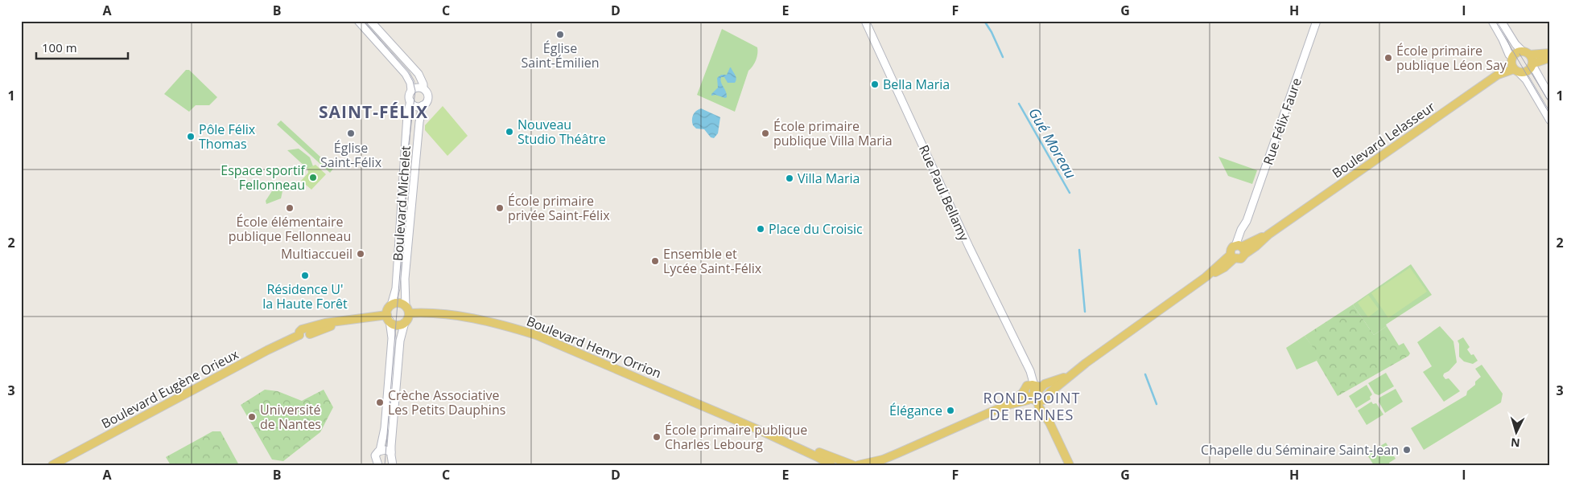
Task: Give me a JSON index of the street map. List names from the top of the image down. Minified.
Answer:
{"streets":{"main road":["Boulevard Lelasseur","Boulevard Henry Orrion","Boulevard Eugène Orieux"],"street":["Rue Félix Faure","Rue Paul Bellamy","Boulevard Michelet"]},"crossings":[["Rue Félix Faure","Boulevard Lelasseur"],["Boulevard Michelet","Boulevard Henry Orrion"],["Boulevard Michelet","Boulevard Eugène Orieux"],["Boulevard Henry Orrion","Boulevard Eugène Orieux"]],"districts":["SAINT-FÉLIX","ROND-POINT DE RENNES"],"water":["Gué Moreau"],"places":["Église Saint-Émilien","École primaire publique Léon Say","Bella Maria","Nouveau Studio Théâtre","Église Saint-Félix","École primaire publique Villa Maria","Pôle Félix Thomas","Espace sportif Fellonneau","Villa Maria","École élémentaire publique Fellonneau","École primaire privée Saint-Félix","Place du Croisic","Multiaccueil","Ensemble et Lycée Saint-Félix","Résidence U' la Haute Forêt","Crèche Associative Les Petits Dauphins","Élégance","Université de Nantes","École primaire publique Charles Lebourg","Chapelle du Séminaire Saint-Jean"],"scale_bar":"100 m","north":"bottom","grid":{"columns":["A","B","C","D","E","F","G","H","I"],"rows":["1","2","3"]}}
